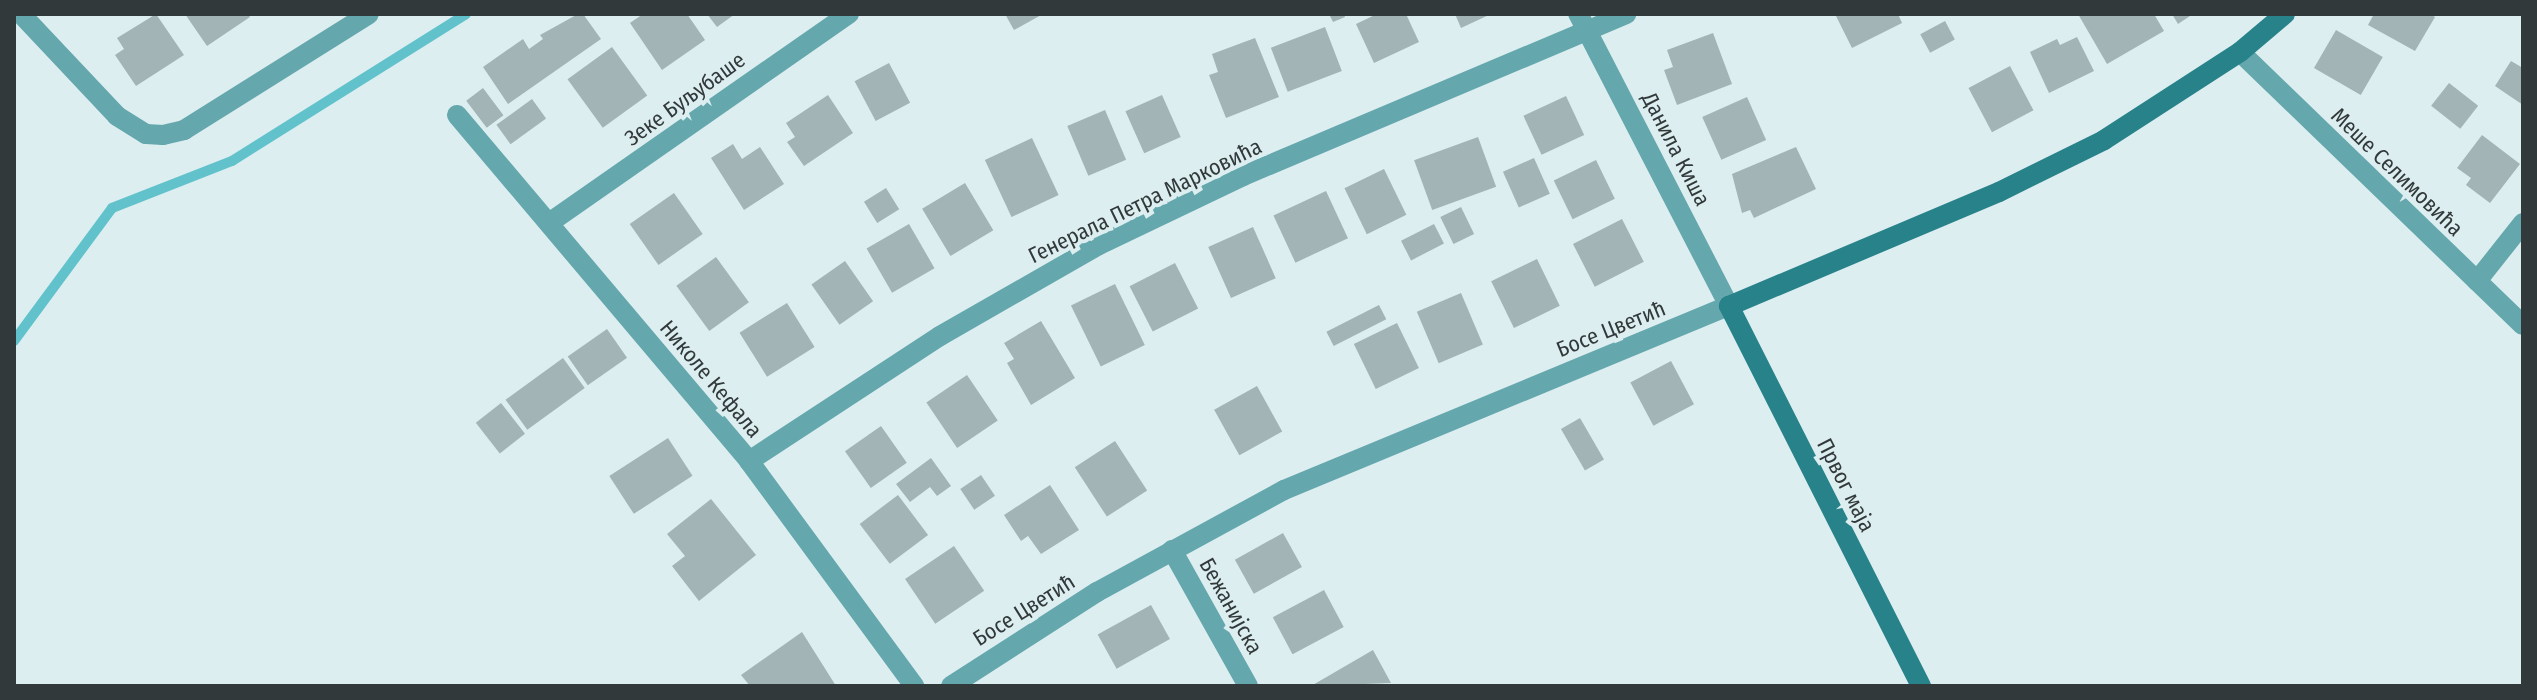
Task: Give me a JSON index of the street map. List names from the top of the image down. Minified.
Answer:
{"streets":{"street":["Зеке Буљубаше","Данила Киша","Меше Селимовића","Генерала Петра Марковића","Босе Цветић","Николе Кефала","Првог маја","Бежанијска"]},"crossings":[["Зеке Буљубаше","Николе Кефала"],["Данила Киша","Генерала Петра Марковића"],["Данила Киша","Босе Цветић"],["Данила Киша","Првог маја"],["Меше Селимовића","Босе Цветић"],["Генерала Петра Марковића","Николе Кефала"],["Босе Цветић","Првог маја"],["Босе Цветић","Бежанијска"]]}
